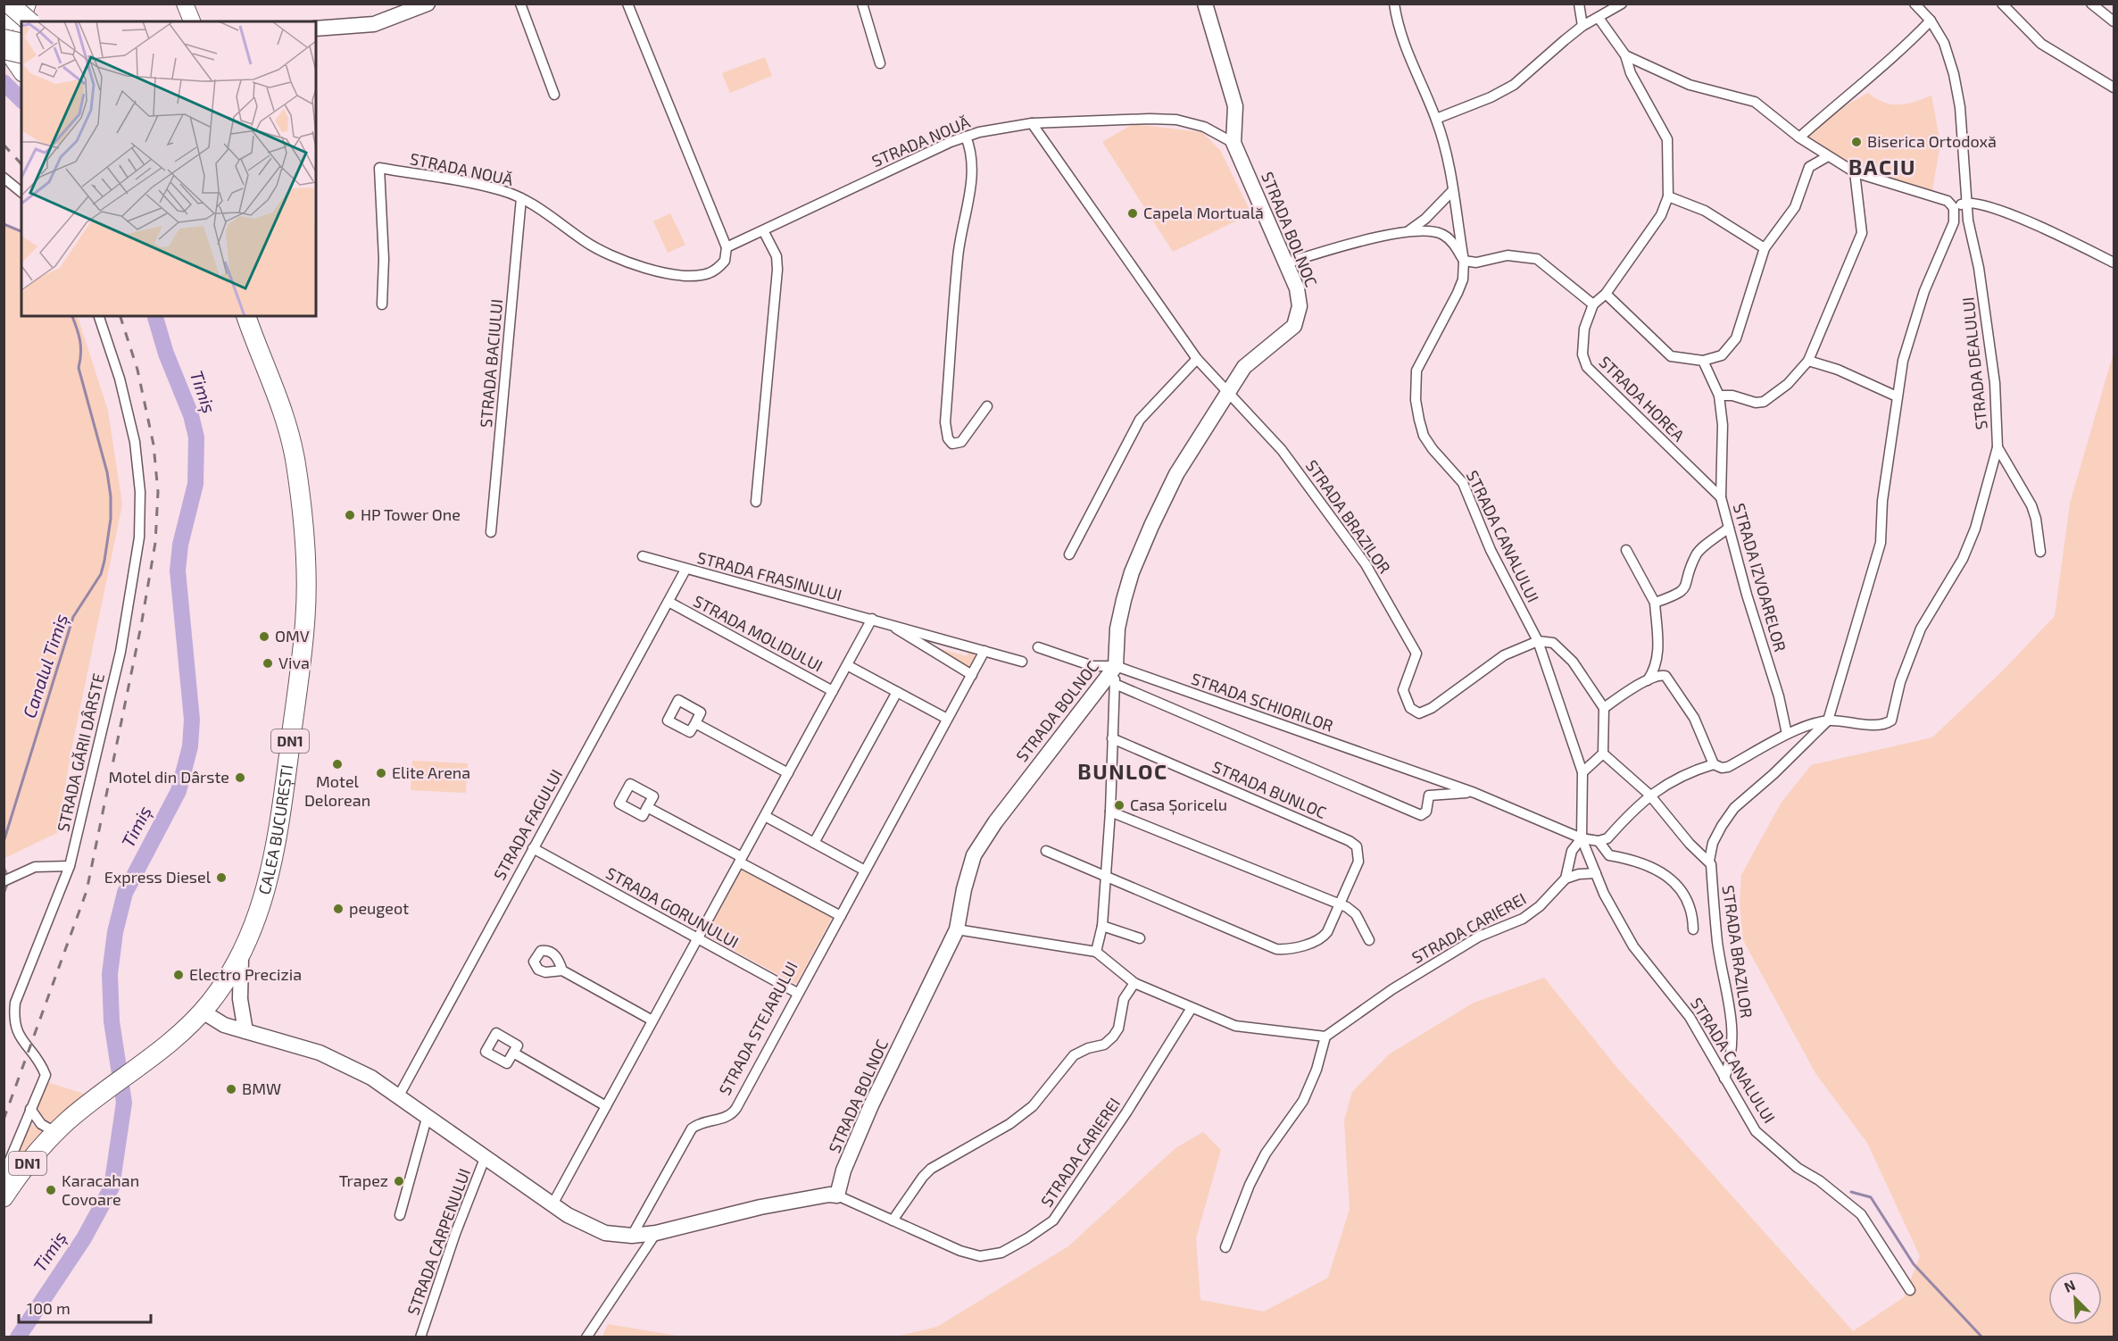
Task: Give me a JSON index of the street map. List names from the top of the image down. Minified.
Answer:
{"streets":{"highway":["DN1","CALEA BUCUREȘTI"],"street":["STRADA NOUĂ","STRADA BOLNOC","STRADA BACIULUI","STRADA DEALULUI","STRADA HOREA","STRADA BRAZILOR","STRADA CANALULUI","STRADA FRASINULUI","STRADA IZVOARELOR","STRADA MOLIDULUI","STRADA SCHIORILOR","STRADA GĂRII DÂRSTE","STRADA BUNLOC","STRADA FAGULUI","STRADA GORUNULUI","STRADA CARIEREI","STRADA STEJARULUI","STRADA CARPENULUI"]},"crossings":[["STRADA NOUĂ","STRADA BOLNOC"],["STRADA NOUĂ","STRADA BACIULUI"],["STRADA NOUĂ","STRADA BRAZILOR"],["STRADA BOLNOC","STRADA BRAZILOR"],["STRADA BOLNOC","STRADA SCHIORILOR"],["STRADA BOLNOC","STRADA CARIEREI"],["STRADA DEALULUI","STRADA BRAZILOR"],["STRADA HOREA","STRADA IZVOARELOR"],["STRADA BRAZILOR","STRADA CANALULUI"],["STRADA CANALULUI","STRADA SCHIORILOR"],["STRADA FRASINULUI","STRADA MOLIDULUI"],["STRADA FRASINULUI","STRADA FAGULUI"],["STRADA FRASINULUI","STRADA STEJARULUI"],["STRADA MOLIDULUI","STRADA FAGULUI"],["STRADA MOLIDULUI","STRADA GORUNULUI"],["STRADA FAGULUI","STRADA GORUNULUI"],["STRADA GORUNULUI","STRADA STEJARULUI"]],"districts":["BACIU","BUNLOC"],"water":["Timiș","Canalul Timiș"],"places":["Biserica Ortodoxă","Capela Mortuală","HP Tower One","OMV","Viva","Motel Delorean","Elite Arena","Motel din Dârste","Casa Șoricelu","Express Diesel","peugeot","Electro Precizia","BMW","Trapez","Karacahan Covoare"],"scale_bar":"100 m","north":"top left"}
